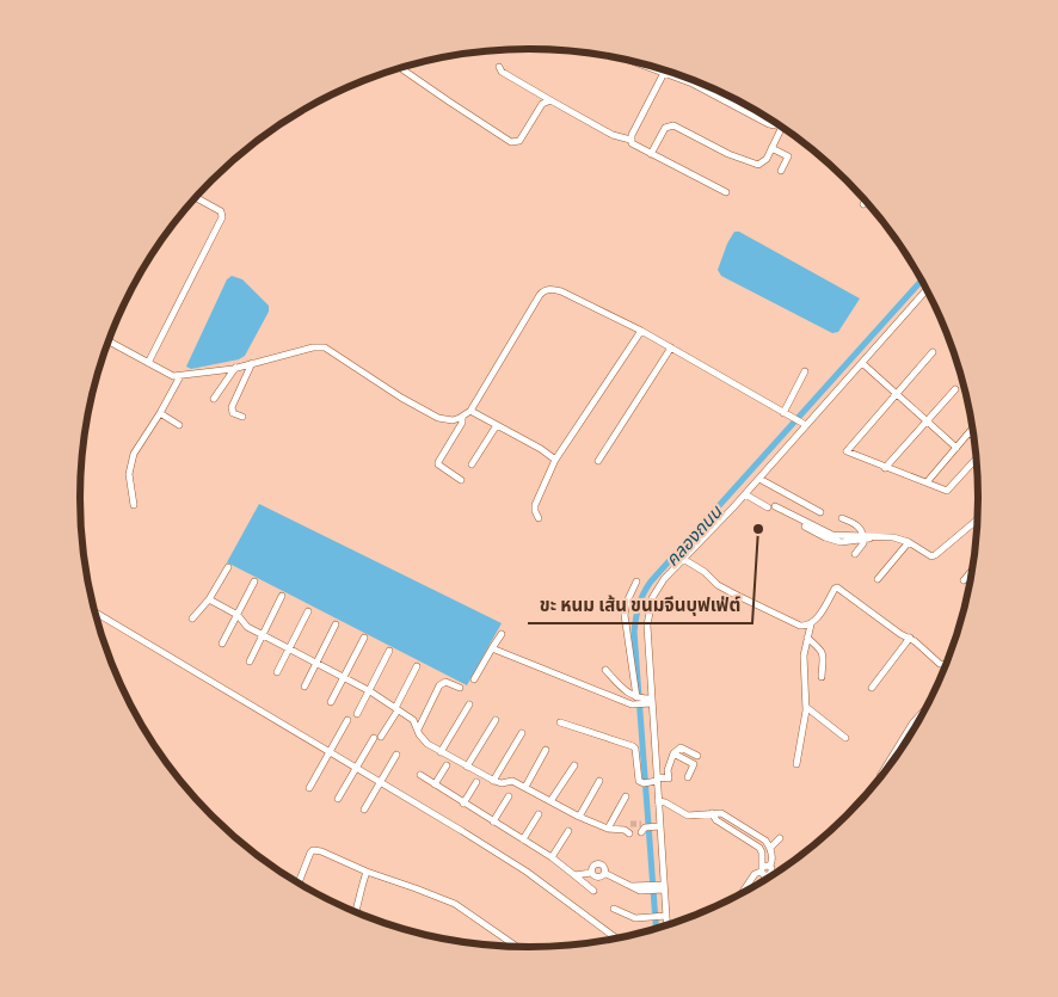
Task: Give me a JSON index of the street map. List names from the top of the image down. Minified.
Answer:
{"water":["คลองถนน"],"places":["ขะ หนม เส้น ขนมจีนบุฟเฟ่ต์"]}
